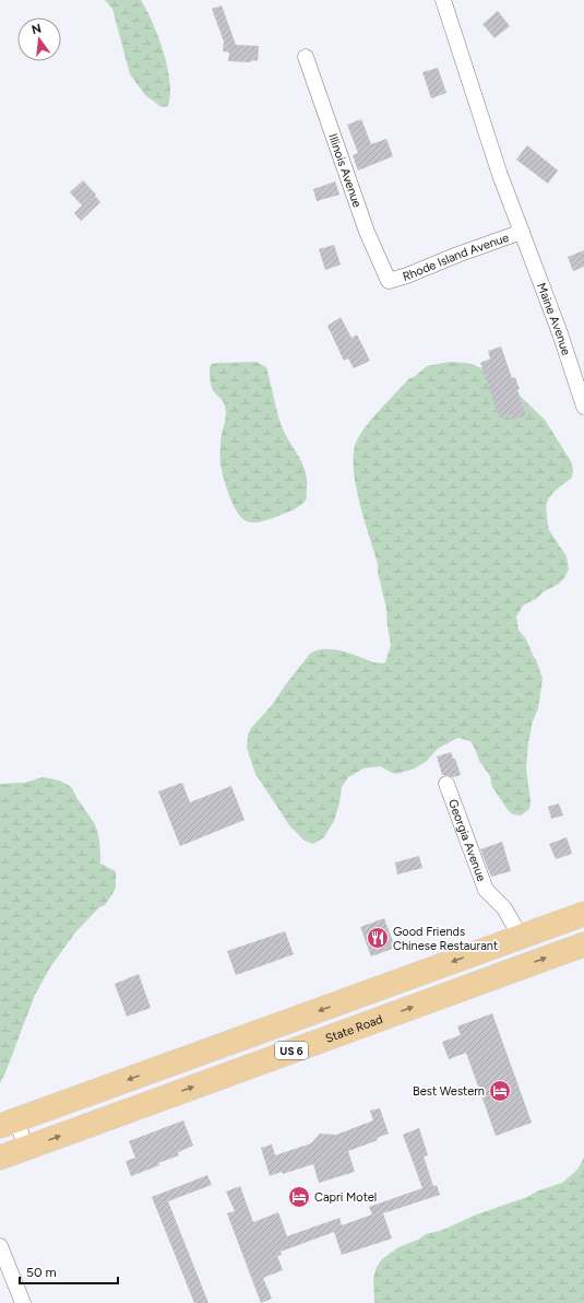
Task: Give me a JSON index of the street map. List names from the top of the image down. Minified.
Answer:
{"streets":{"main road":["State Road","US 6"],"street":["Illinois Avenue","Rhode Island Avenue","Maine Avenue","Georgia Avenue"]},"crossings":[["Illinois Avenue","Rhode Island Avenue"],["Rhode Island Avenue","Maine Avenue"],["Georgia Avenue","US 6"]],"places":{"restaurant":["Good Friends Chinese Restaurant"],"hotel":["Best Western","Capri Motel"]},"scale_bar":"50 m","north":"top"}
